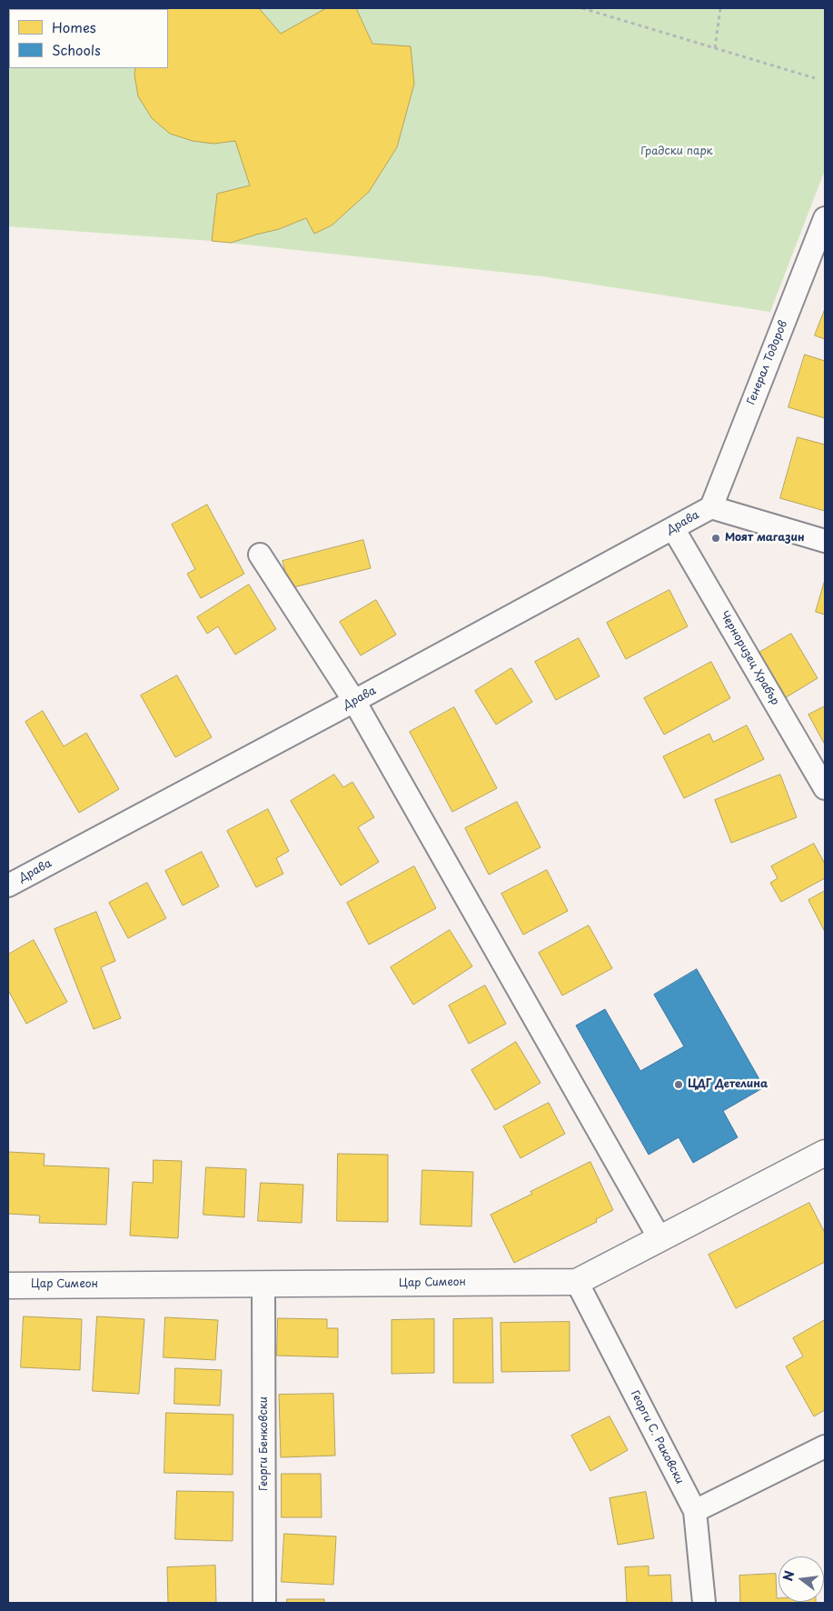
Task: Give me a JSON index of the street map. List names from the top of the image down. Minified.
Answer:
{"streets":{"street":["Генерал Тодоров","Драва","Черноризец Храбър","Цар Симеон","Георги С. Раковски","Георги Бенковски"]},"crossings":[["Генерал Тодоров","Драва"],["Драва","Черноризец Храбър"],["Цар Симеон","Георги С. Раковски"],["Цар Симеон","Георги Бенковски"]],"parks":["Градски парк"],"places":["Моят магазин","ЦДГ Детелина"],"legend":["Homes","Schools"],"north":"left"}
